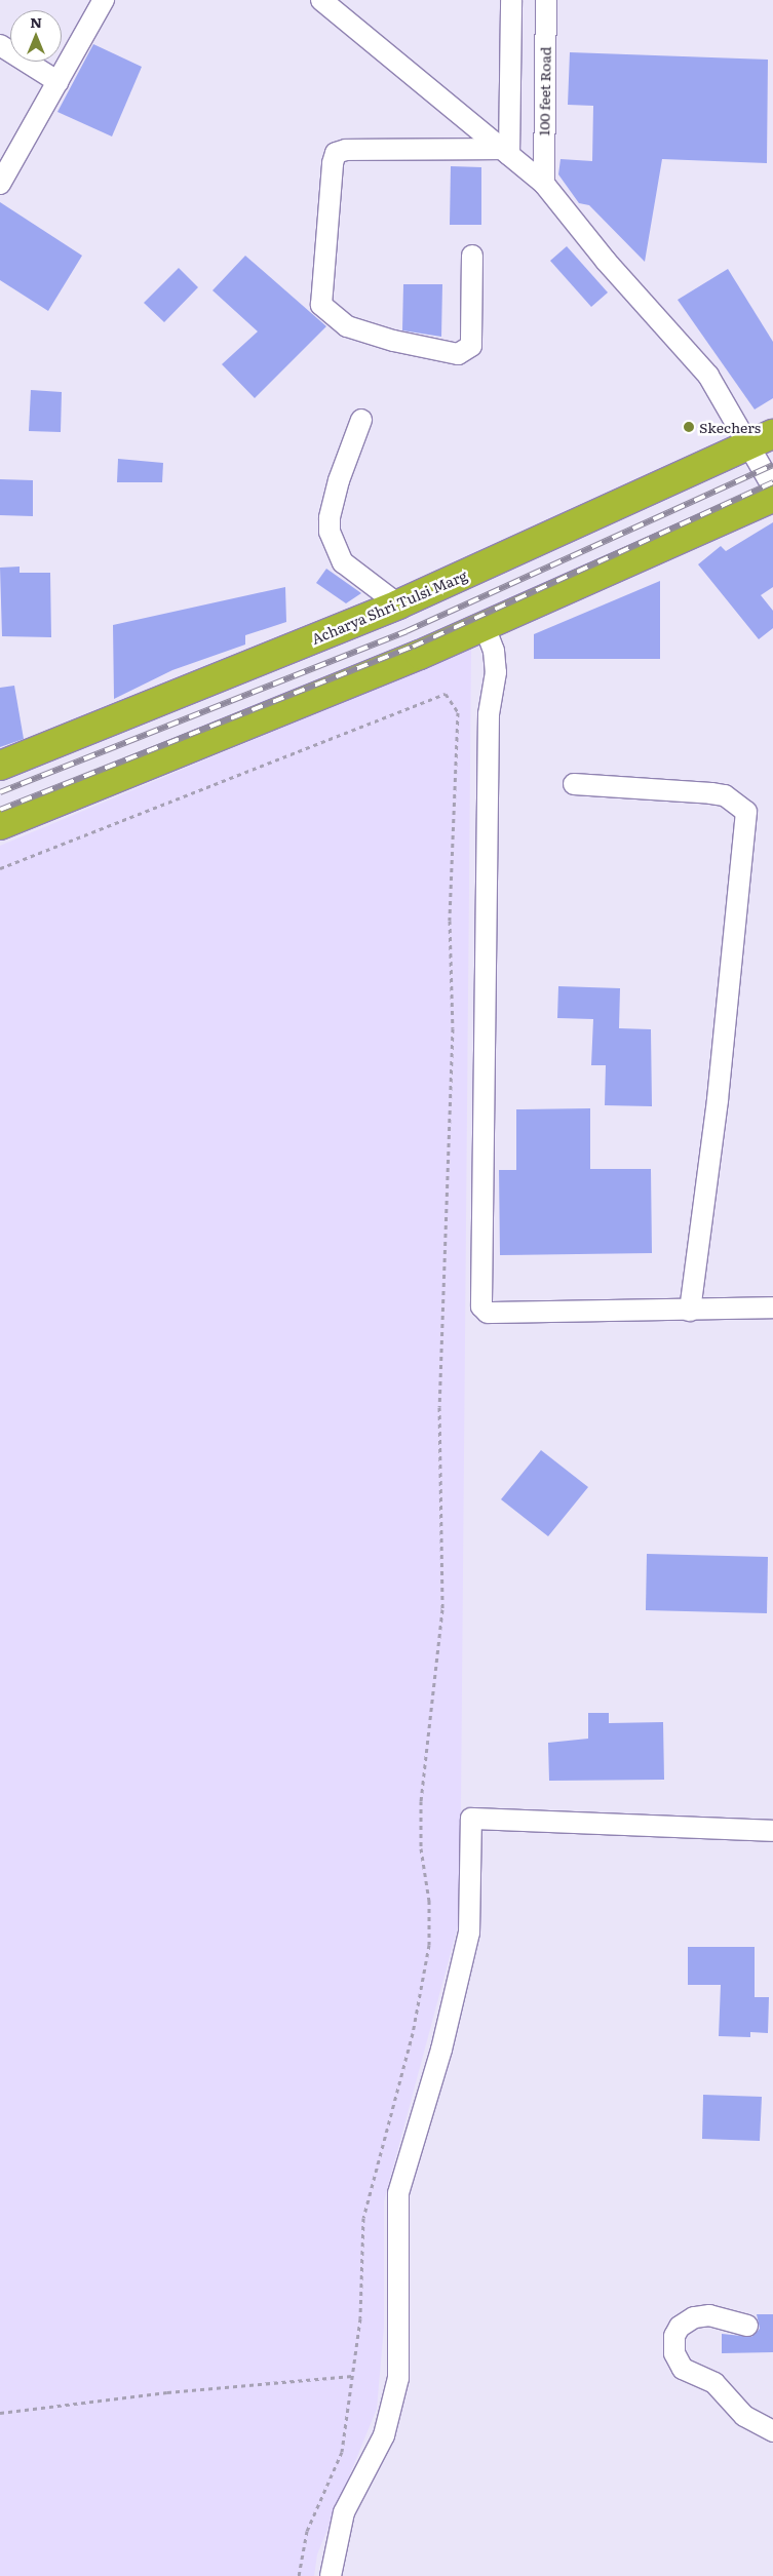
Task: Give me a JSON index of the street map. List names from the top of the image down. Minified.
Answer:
{"streets":{"highway":["Acharya Shri Tulsi Marg"],"street":["100 feet Road"]},"places":["Skechers"],"north":"top"}
